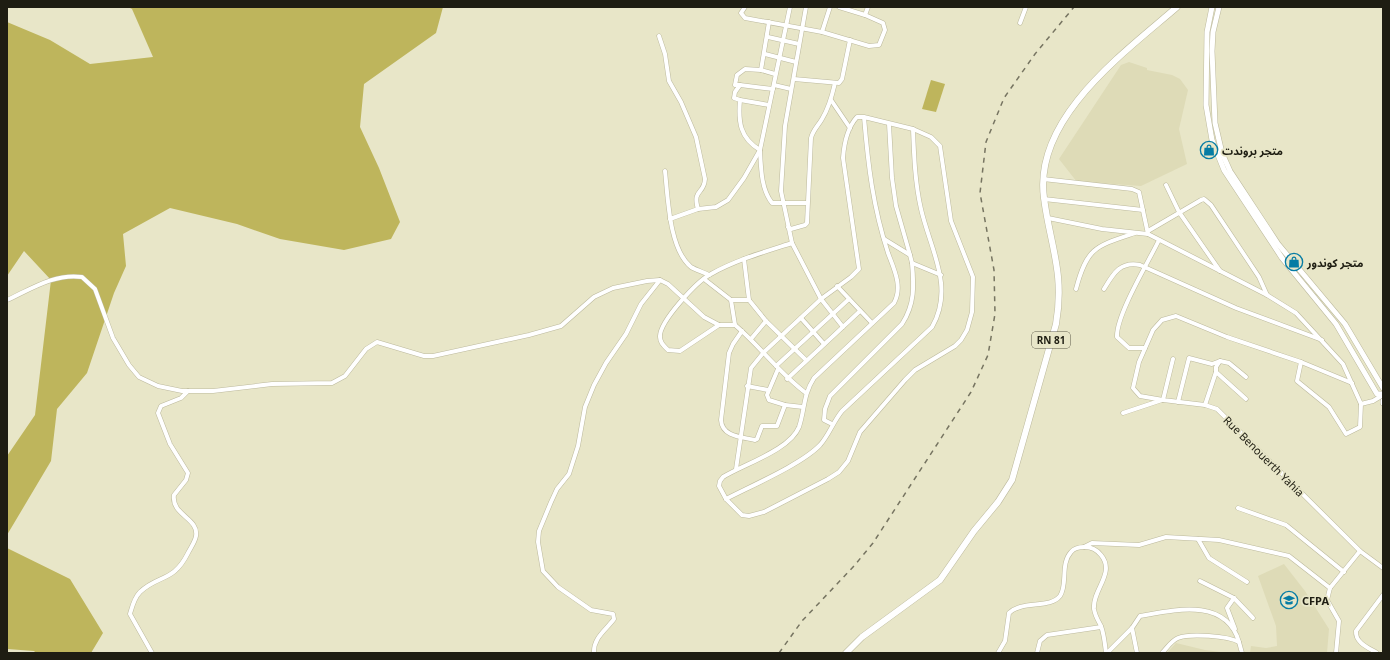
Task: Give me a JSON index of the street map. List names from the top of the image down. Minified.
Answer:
{"streets":{"main road":["RN 81"],"street":["Rue Benouerth Yahia"]},"places":{"shop":["متجر بروندت","متجر كوندور"],"school or university":["CFPA"]}}
